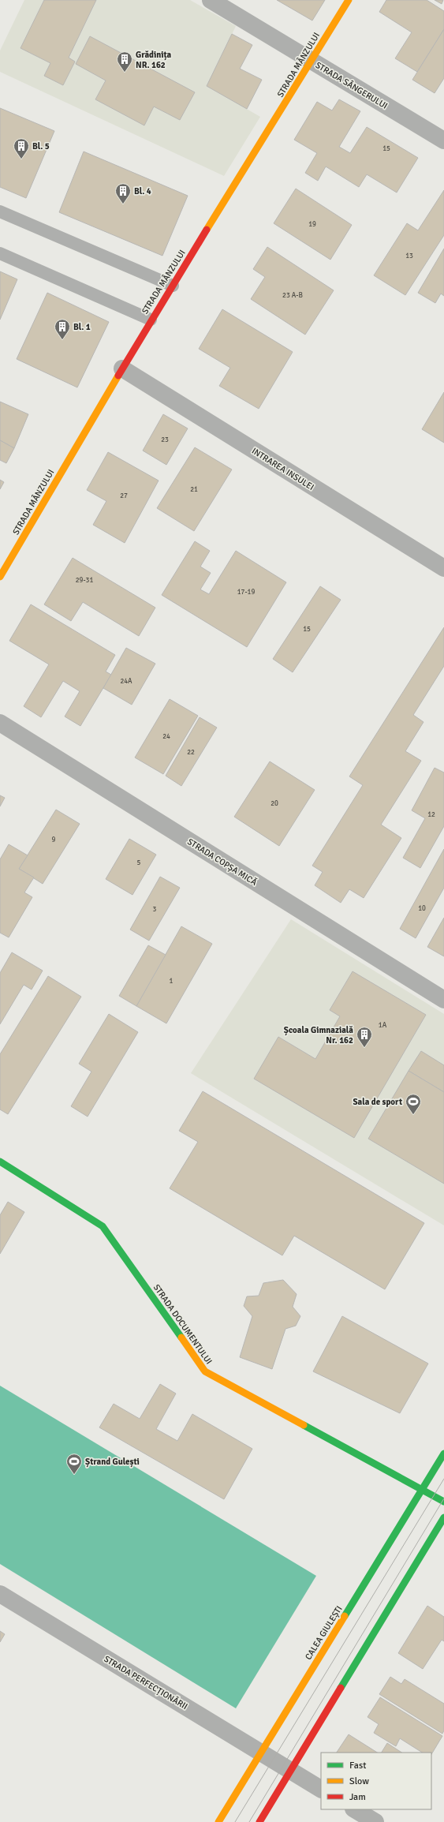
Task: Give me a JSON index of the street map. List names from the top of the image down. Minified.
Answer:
{"streets":{"street":["STRADA MÂNZULUI","STRADA SÂNGERULUI","INTRAREA INSULEI","STRADA COPȘA MICĂ","STRADA DOCUMENTULUI","CALEA GIULEȘTI","STRADA PERFECȚIONĂRII"]},"crossings":[["STRADA MÂNZULUI","STRADA SÂNGERULUI"],["STRADA MÂNZULUI","INTRAREA INSULEI"],["STRADA DOCUMENTULUI","CALEA GIULEȘTI"],["CALEA GIULEȘTI","STRADA PERFECȚIONĂRII"]],"places":{"building":["Grădinița NR. 162","Bl. 5","Bl. 4","Bl. 1","Școala Gimnazială Nr. 162"],"sports":["Sala de sport","Ștrand Gulești"]},"house_numbers":["15","19","13","23 A-B","23","21","27","29-31","17-19","15","24A","24","22","20","12","9","5","10","3","1","1A"],"legend":["Fast","Slow","Jam"]}
